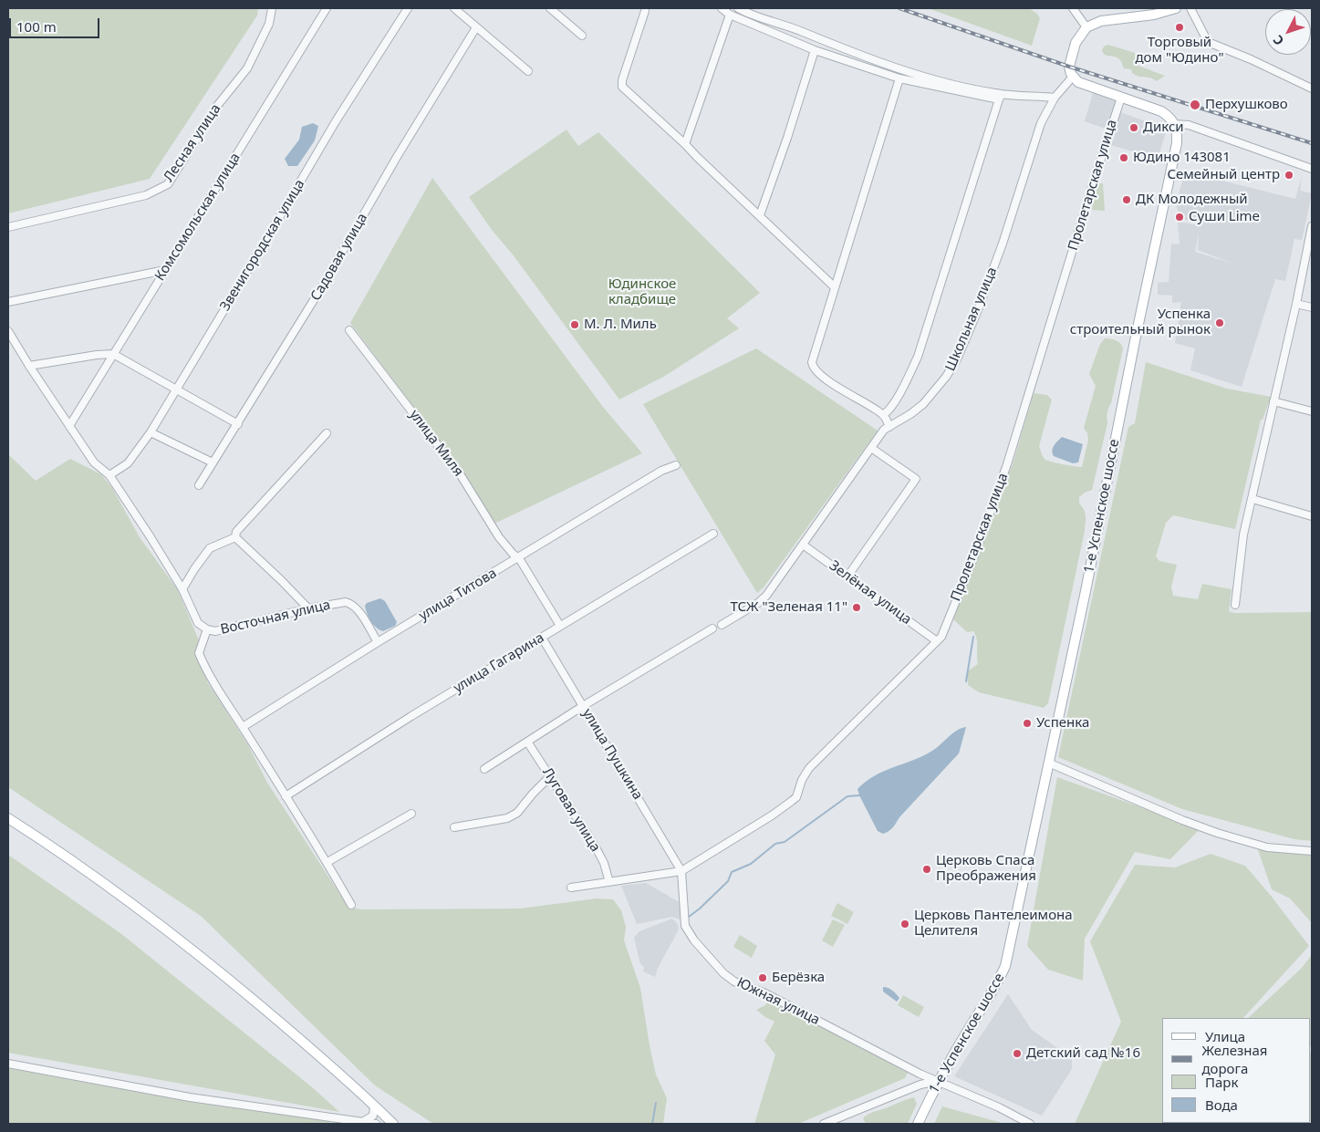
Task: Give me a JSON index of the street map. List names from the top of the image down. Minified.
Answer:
{"streets":{"main road":["1-е Успенское шоссе"],"street":["Лесная улица","Пролетарская улица","Комсомольская улица","Звенигородская улица","Садовая улица","Школьная улица","улица Миля","Зелёная улица","улица Титова","Восточная улица","улица Гагарина","улица Пушкина","Луговая улица","Южная улица"]},"crossings":[["Пролетарская улица","Зелёная улица"],["Пролетарская улица","улица Пушкина"],["Пролетарская улица","Южная улица"],["Школьная улица","Зелёная улица"],["улица Миля","улица Титова"],["1-е Успенское шоссе","Южная улица"],["улица Титова","Восточная улица"],["улица Гагарина","улица Пушкина"],["улица Пушкина","Южная улица"]],"parks":["Юдинское кладбище"],"places":["Торговый дом \"Юдино\"","Перхушково","Дикси","Юдино 143081","Семейный центр","ДК Молодежный","Суши Lime","Успенка строительный рынок","М. Л. Миль","ТСЖ \"Зеленая 11\"","Успенка","Церковь Спаса Преображения","Церковь Пантелеимона Целителя","Берёзка","Детский сад №16"],"legend":["Улица","Железная дорога","Парк","Вода"],"scale_bar":"100 m","north":"bottom left"}
